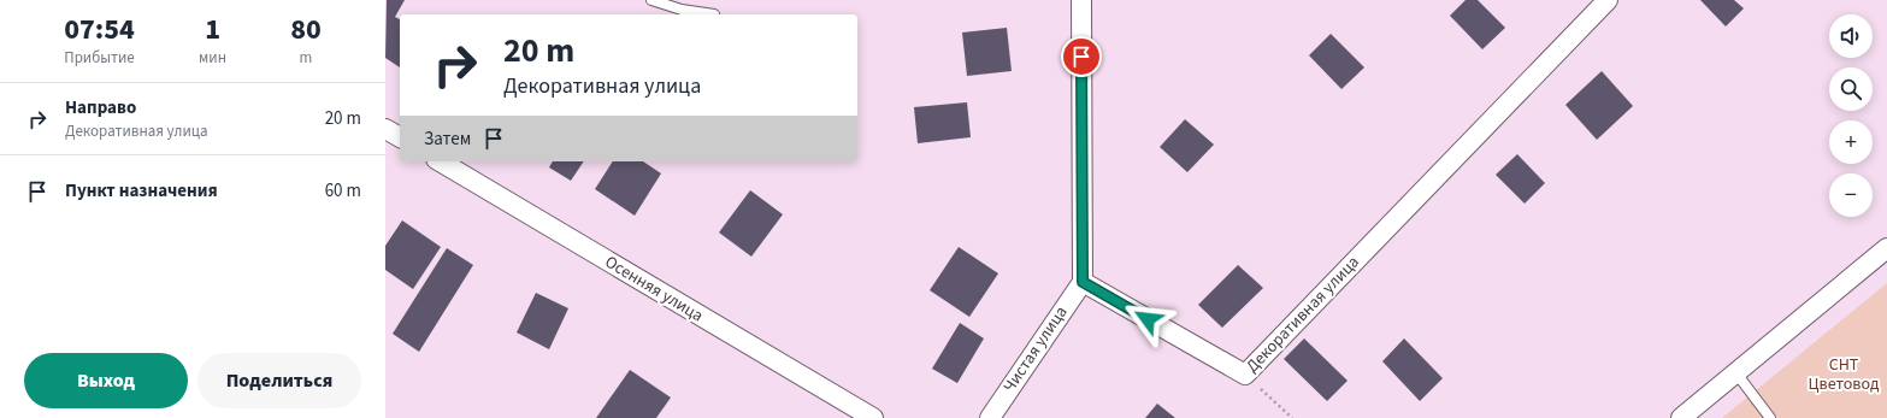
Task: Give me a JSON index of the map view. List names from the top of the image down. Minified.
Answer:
{"streets":{"street":["Осенняя улица","Декоративная улица","Чистая улица"]},"crossings":[["Декоративная улица","Чистая улица"]],"parks":["СНТ Цветовод"],"page":{"eta":["07:54","Прибытие","1","мин","80","m"],"map_buttons":["+","−"],"turn":["20 m","Декоративная улица"],"list":[{"name":"Направо","note":"Декоративная улица","value":"20 m"},{"name":"Пункт назначения","value":"60 m"}],"then":"Затем","buttons":["Выход","Поделиться"]}}
